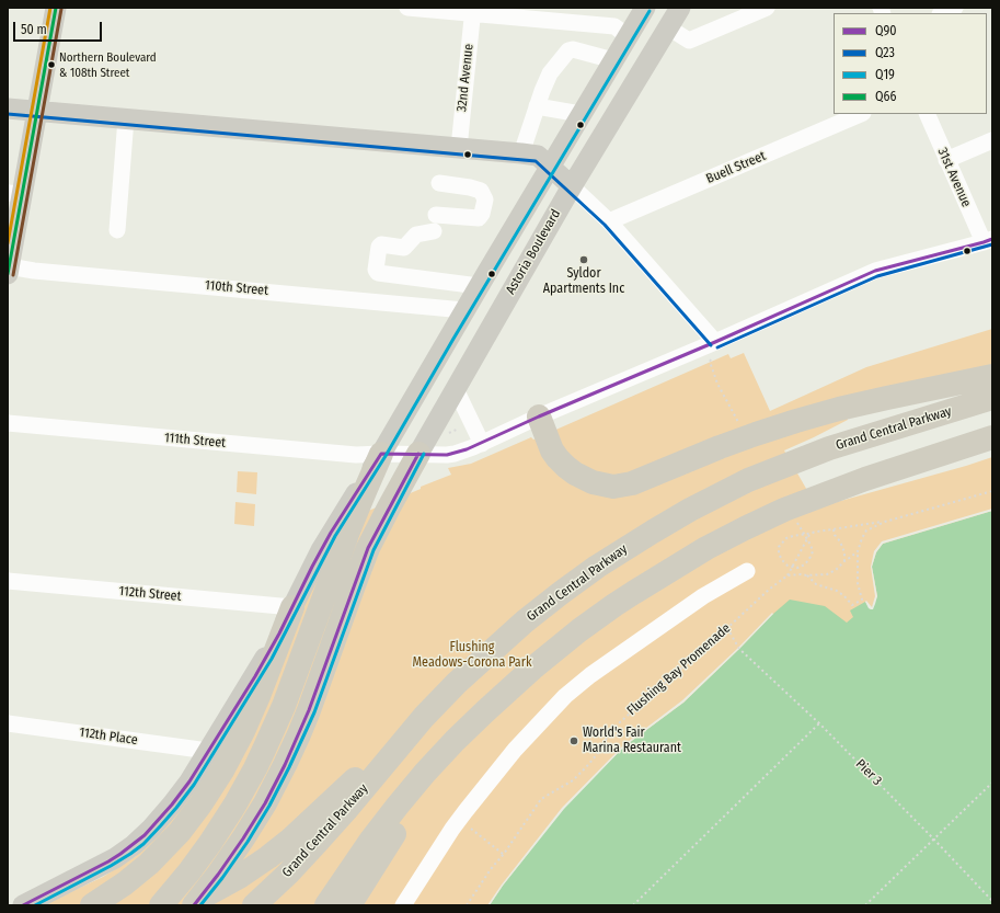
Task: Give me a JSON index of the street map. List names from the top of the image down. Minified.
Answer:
{"streets":{"highway":["Grand Central Parkway"],"main road":["Astoria Boulevard"],"street":["32nd Avenue","Buell Street","31st Avenue","110th Street","111th Street","112th Street","112th Place"],"path":["Flushing Bay Promenade","Pier 3"]},"crossings":[["31st Avenue","111th Street"],["Astoria Boulevard","111th Street"],["Flushing Bay Promenade","Pier 3"]],"parks":["Flushing Meadows-Corona Park"],"places":["Northern Boulevard & 108th Street","Syldor Apartments Inc","World's Fair Marina Restaurant"],"lines":["transit line Q66","transit line Q19","transit line Q23","transit line Q90"],"legend":["Q90","Q23","Q19","Q66"],"scale_bar":"50 m"}
